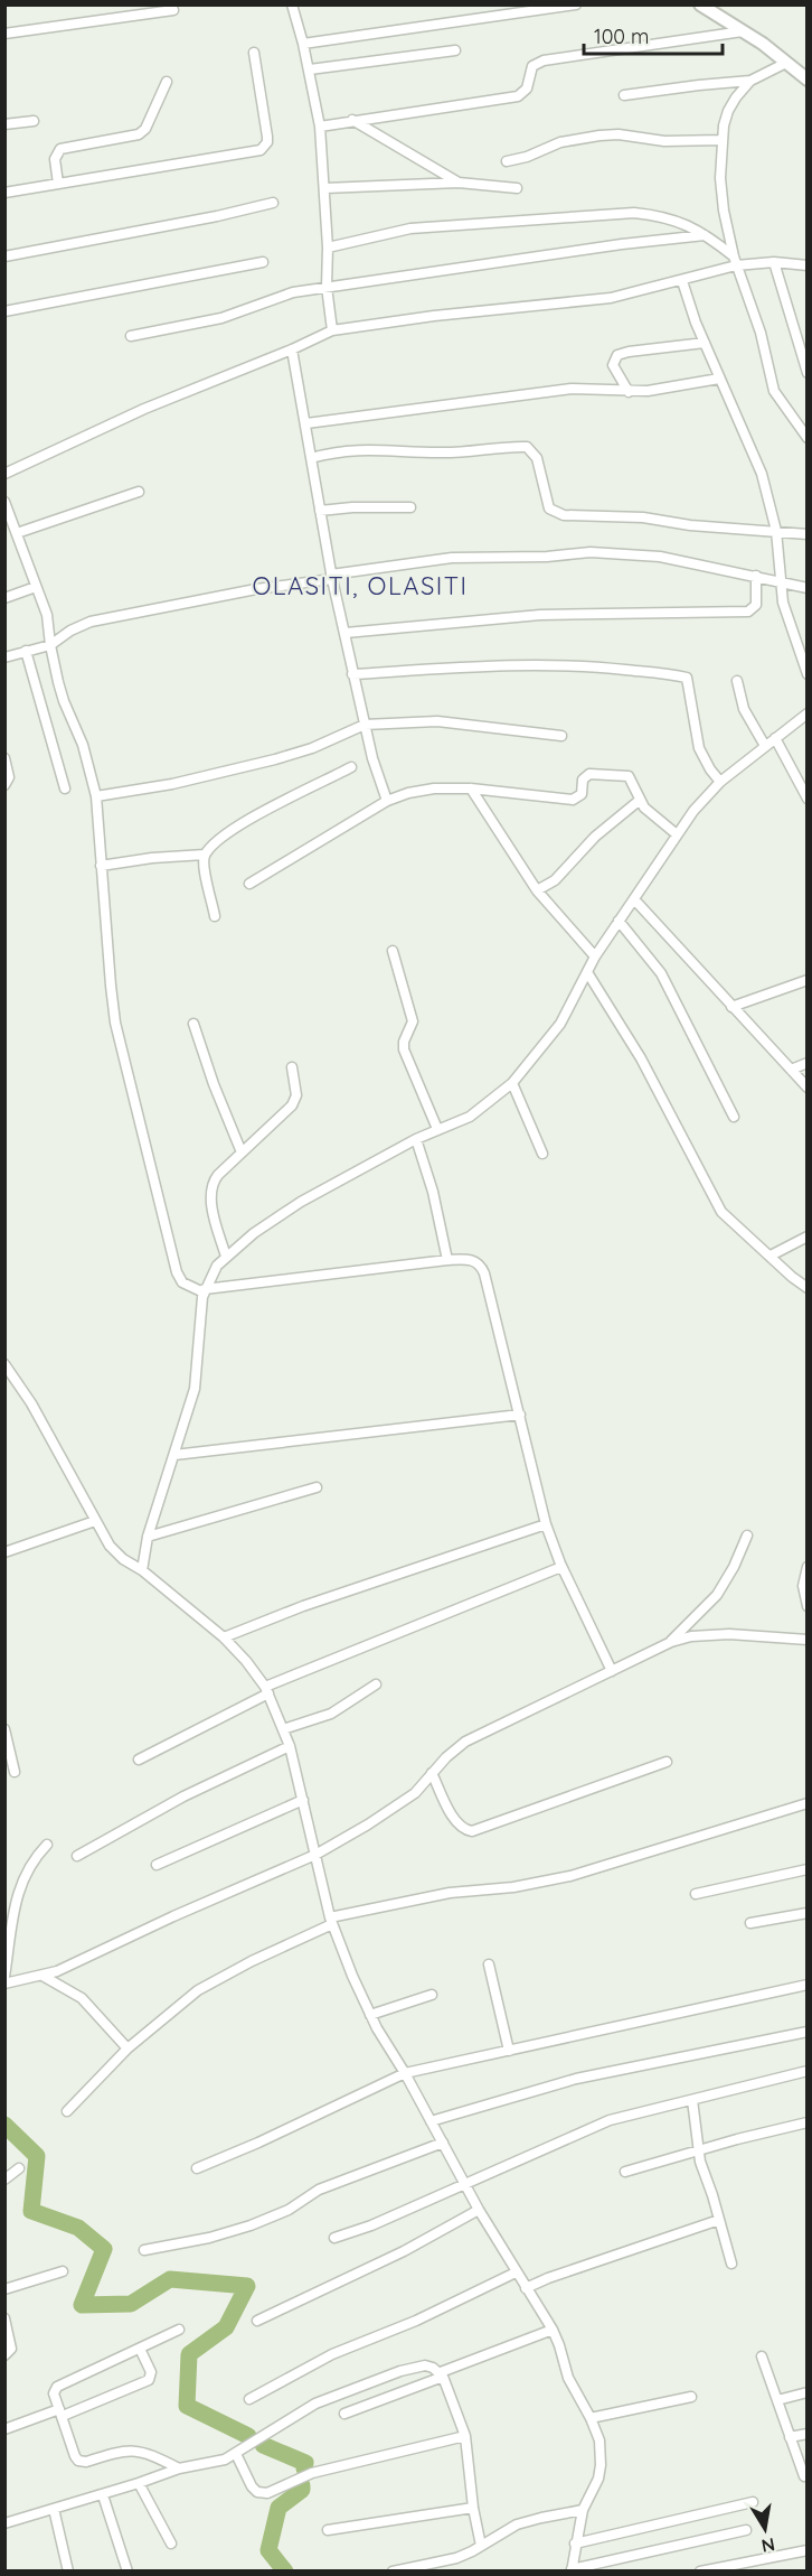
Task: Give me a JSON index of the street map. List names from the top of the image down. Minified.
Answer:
{"districts":["OLASITI, OLASITI"],"scale_bar":"100 m","north":"bottom"}
